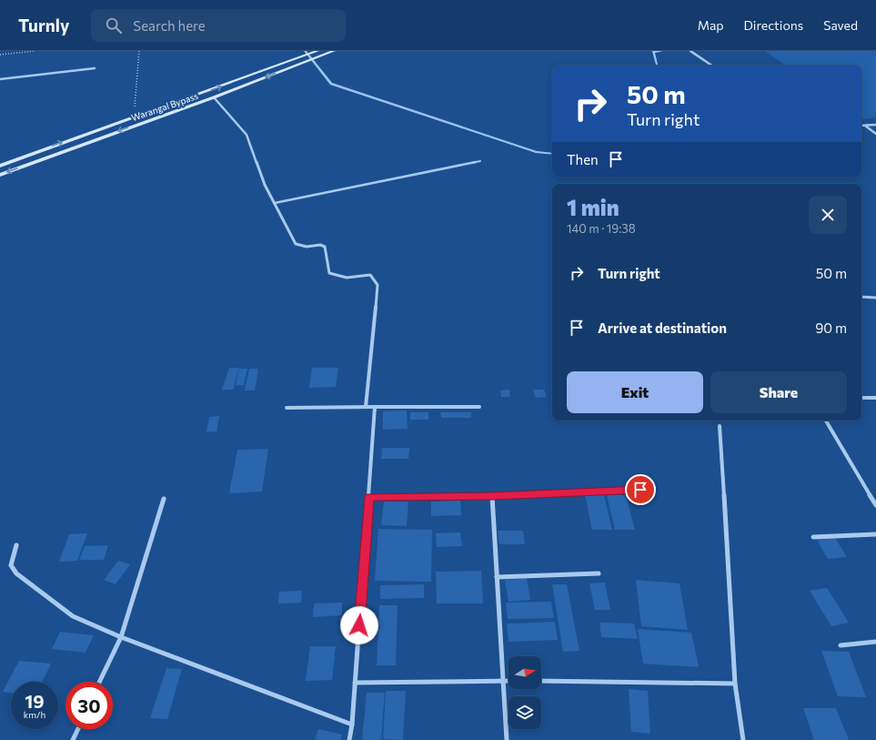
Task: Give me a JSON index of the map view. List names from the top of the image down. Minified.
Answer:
{"streets":{"main road":["Warangal Bypass"]},"north":"right","page":{"header":"Turnly","search":"Search here","nav":["Map","Directions","Saved"],"turn":["50 m","Turn right"],"then":"Then","heading":["1 min","140 m · 19:38"],"list":[{"name":"Turn right","value":"50 m"},{"name":"Arrive at destination","value":"90 m"}],"buttons":["Exit","Share"],"speed":"19 km/h","limit":"30"}}
